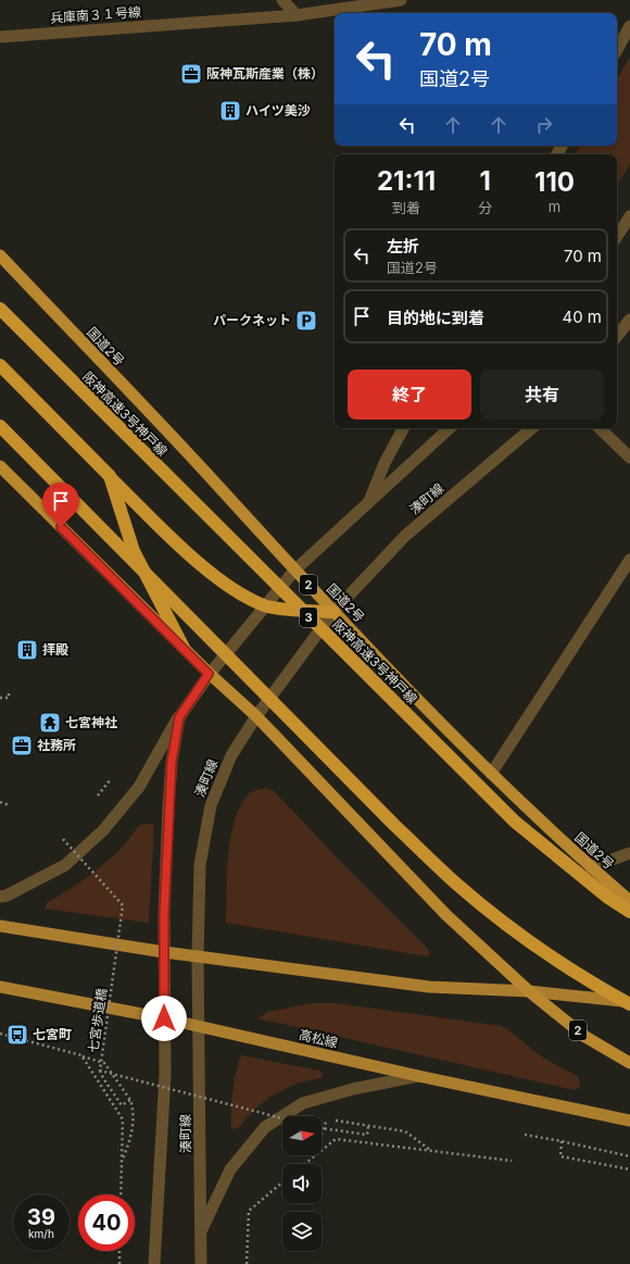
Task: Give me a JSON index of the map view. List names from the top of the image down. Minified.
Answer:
{"streets":{"highway":["国道2号","阪神高速3号神戸線","2","3"],"main road":["高松線"],"street":["兵庫南３１号線","湊町線"],"path":["七宮歩道橋"]},"crossings":[["国道2号","湊町線"],["湊町線","2"],["湊町線","高松線"]],"places":{"office":["阪神瓦斯産業（株）","社務所"],"building":["ハイツ美沙","拝殿"],"parking":["パークネット"],"temple":["七宮神社"],"bus stop":["七宮町"]},"north":"right","page":{"turn":["70 m","国道2号"],"eta":["21:11","到着","1","分","110","m"],"list":[{"name":"左折","note":"国道2号","value":"70 m"},{"name":"目的地に到着","value":"40 m"}],"buttons":["終了","共有"],"speed":"39 km/h","limit":"40"}}
